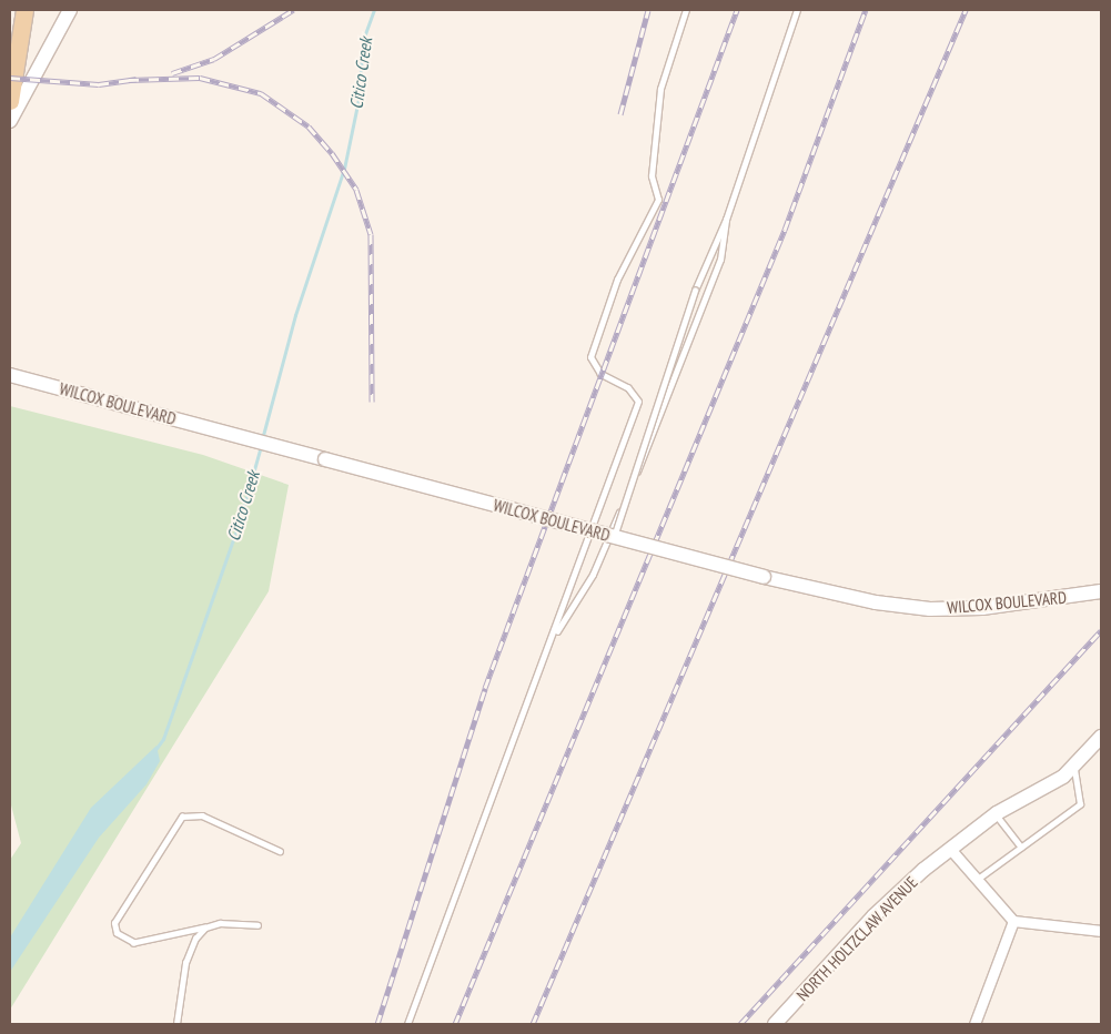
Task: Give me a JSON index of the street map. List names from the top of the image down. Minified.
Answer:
{"streets":{"main road":["WILCOX BOULEVARD","NORTH HOLTZCLAW AVENUE"]},"water":["Citico Creek"]}
